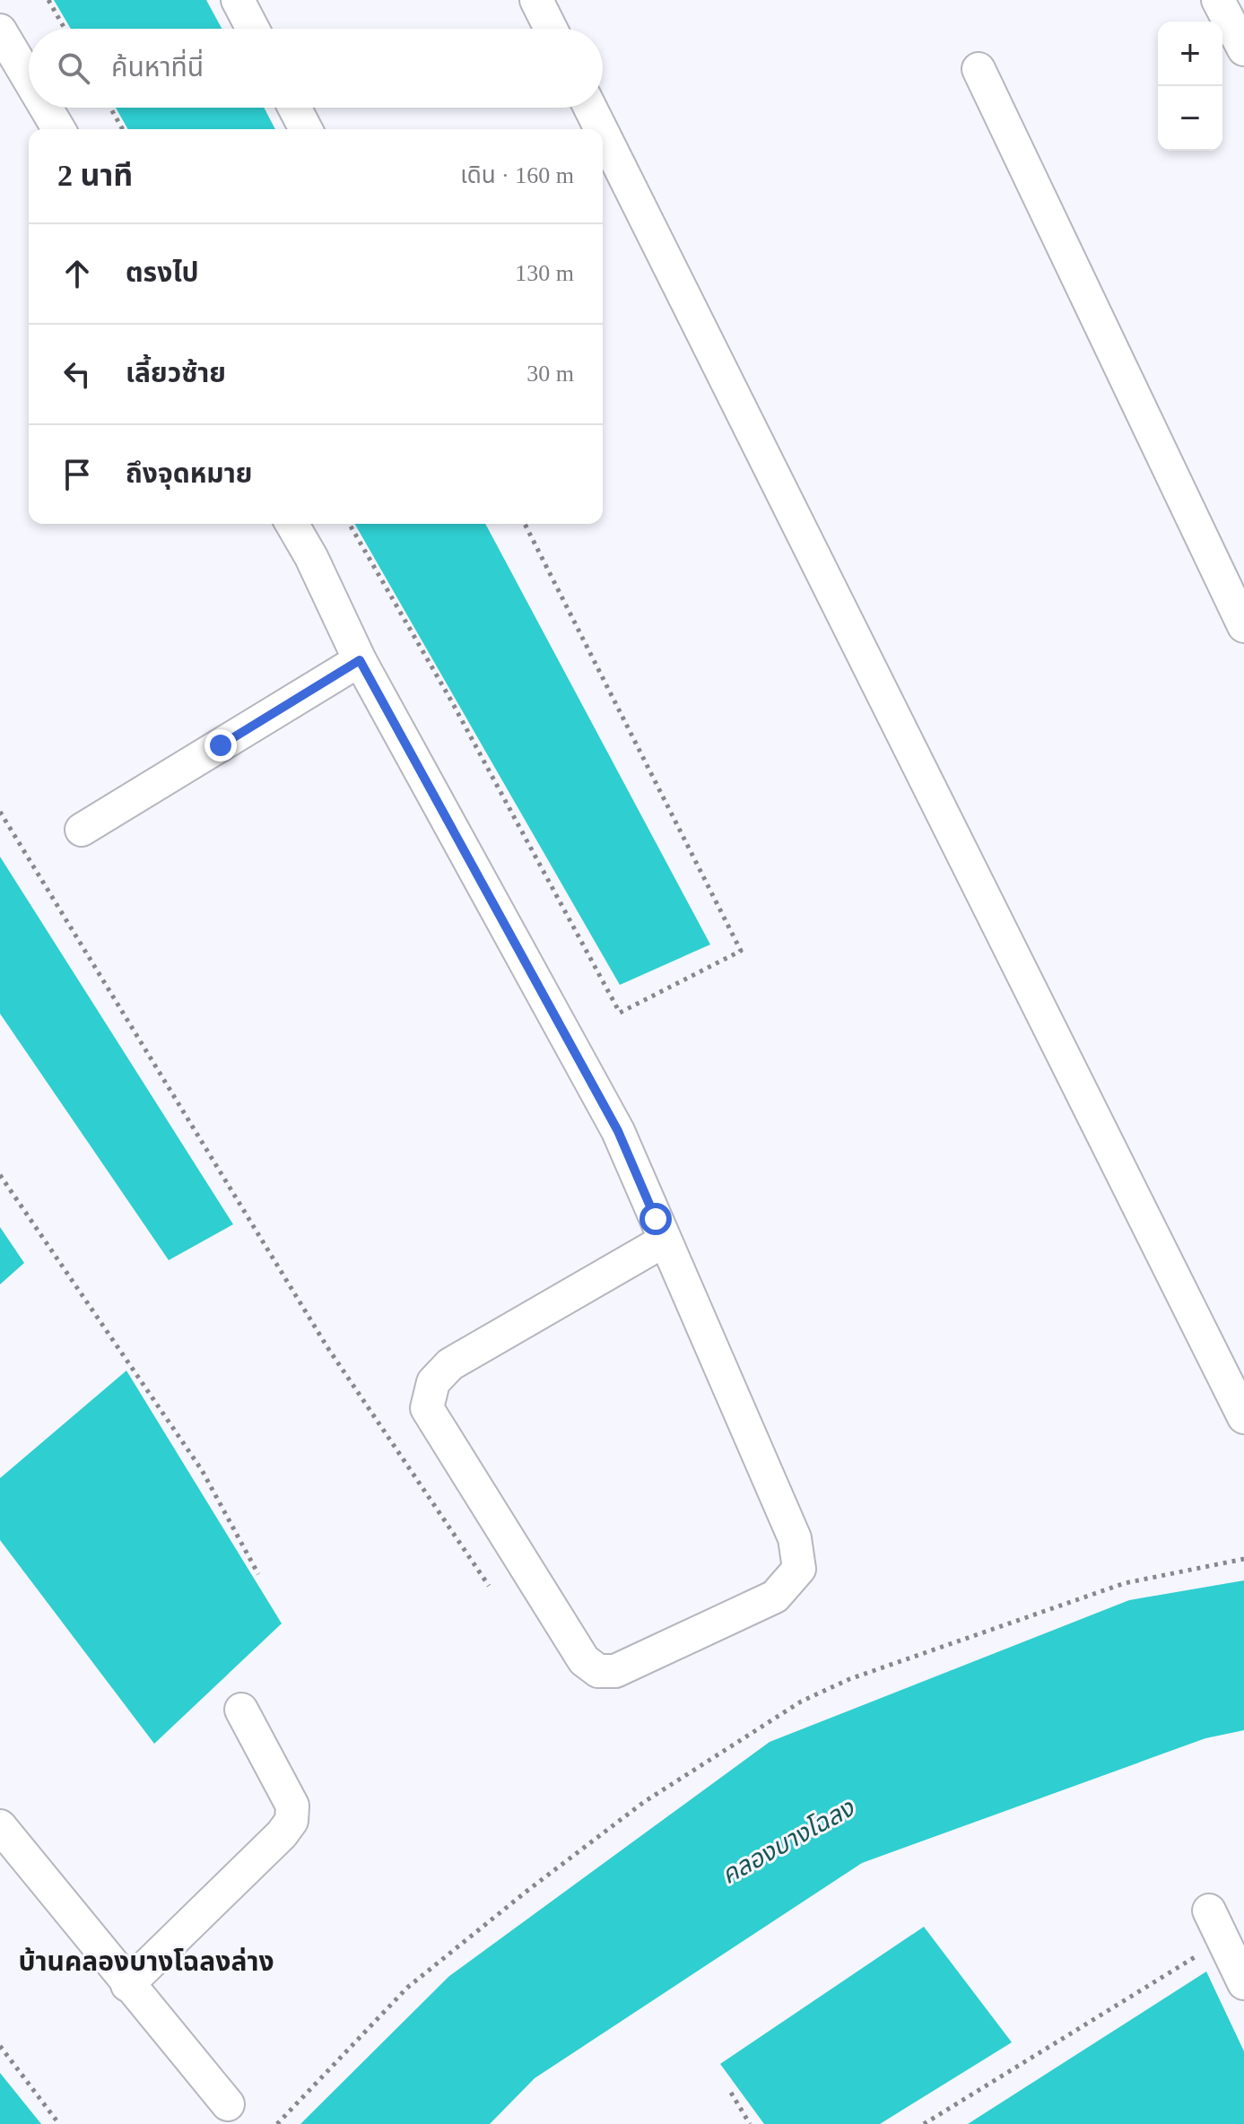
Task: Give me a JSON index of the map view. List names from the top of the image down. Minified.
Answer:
{"districts":["บ้านคลองบางโฉลงล่าง"],"water":["คลองบางโฉลง"],"page":{"map_buttons":["+","−"],"search":"ค้นหาที่นี่","heading":["2 นาที","เดิน · 160 m"],"list":[["ตรงไป","130 m"],["เลี้ยวซ้าย","30 m"],"ถึงจุดหมาย"]}}
